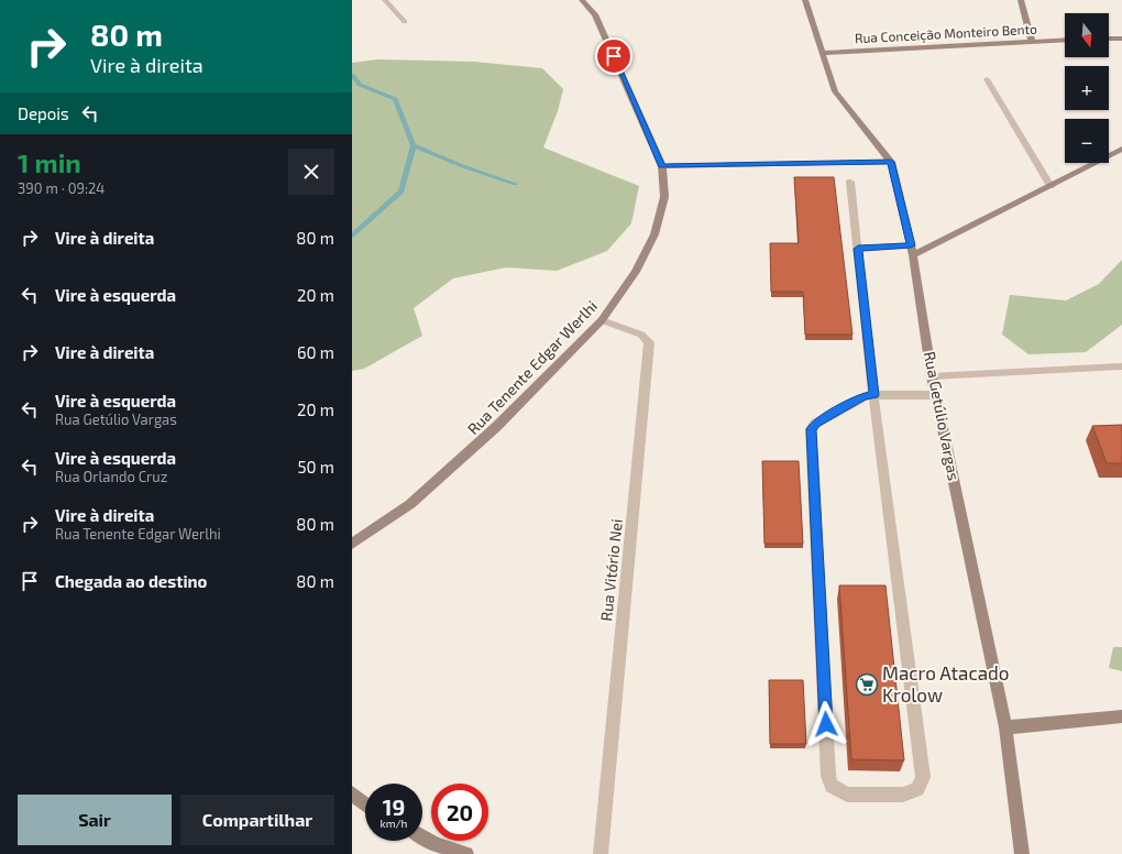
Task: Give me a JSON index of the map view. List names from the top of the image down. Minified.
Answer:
{"streets":{"street":["Rua Conceição Monteiro Bento","Rua Tenente Edgar Werlhi","Rua Getúlio Vargas","Rua Vitório Nei"]},"crossings":[["Rua Conceição Monteiro Bento","Rua Getúlio Vargas"],["Rua Tenente Edgar Werlhi","Rua Vitório Nei"]],"places":{"supermarket":["Macro Atacado Krolow"]},"north":"bottom","page":{"turn":["80 m","Vire à direita"],"map_buttons":["+","−"],"then":"Depois","heading":["1 min","390 m · 09:24"],"list":[{"name":"Vire à direita","value":"80 m"},{"name":"Vire à esquerda","value":"20 m"},{"name":"Vire à direita","value":"60 m"},{"name":"Vire à esquerda","note":"Rua Getúlio Vargas","value":"20 m"},{"name":"Vire à esquerda","note":"Rua Orlando Cruz","value":"50 m"},{"name":"Vire à direita","note":"Rua Tenente Edgar Werlhi","value":"80 m"},{"name":"Chegada ao destino","value":"80 m"}],"speed":"19 km/h","limit":"20","buttons":["Sair","Compartilhar"]}}
